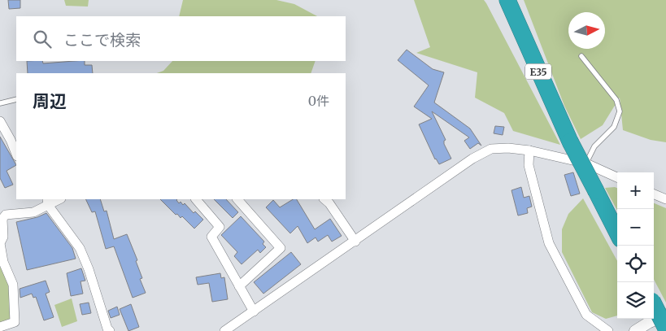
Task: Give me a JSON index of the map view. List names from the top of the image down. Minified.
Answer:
{"streets":{"highway":["E35"]},"north":"right","page":{"search":"ここで検索","heading":["周辺","0件"],"map_buttons":["+","−"]}}
